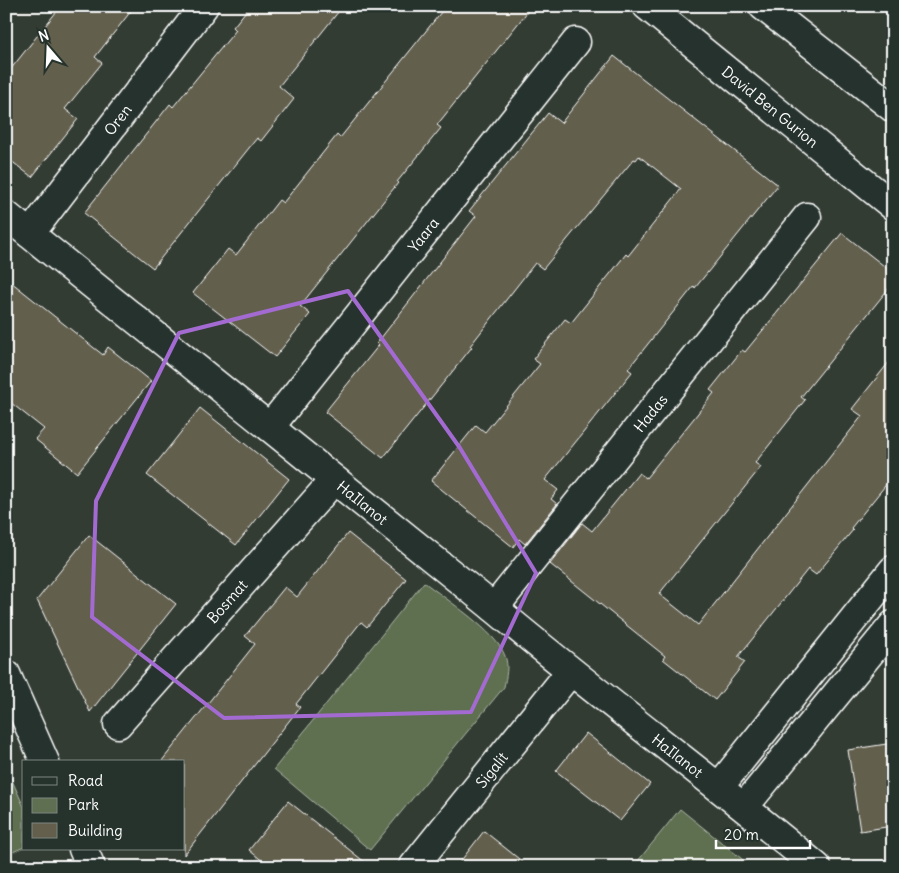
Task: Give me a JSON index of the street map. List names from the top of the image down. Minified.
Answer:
{"streets":{"street":["David Ben Gurion","Oren","Yaara","Hadas","HaIlanot","Bosmat","Sigalit"]},"crossings":[["Oren","HaIlanot"],["Yaara","HaIlanot"],["Hadas","HaIlanot"],["HaIlanot","Bosmat"],["HaIlanot","Sigalit"]],"legend":["Road","Park","Building"],"scale_bar":"20 m","north":"top"}
